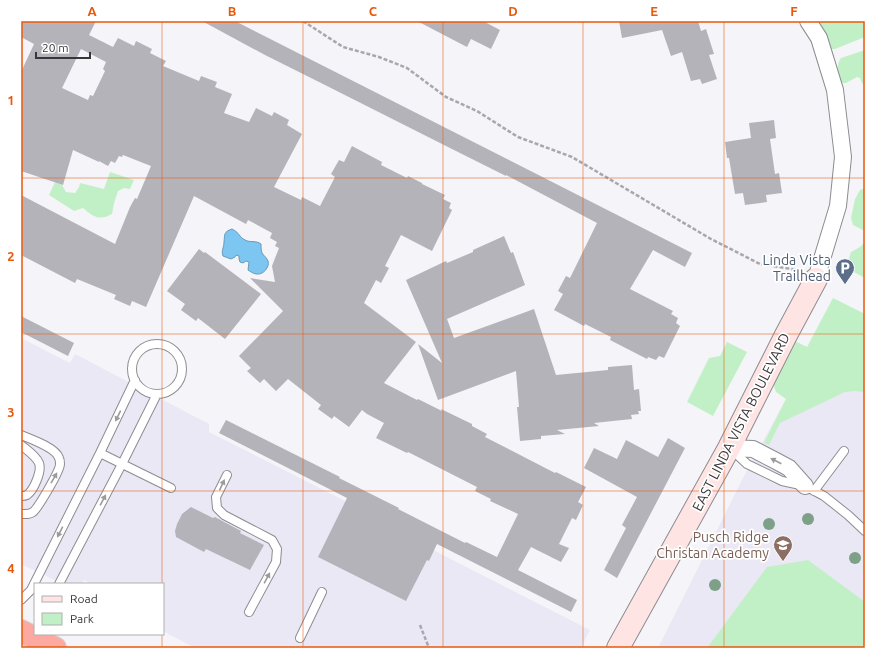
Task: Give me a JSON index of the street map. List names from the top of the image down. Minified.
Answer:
{"streets":{"street":["EAST LINDA VISTA BOULEVARD"]},"places":{"parking":["Linda Vista Trailhead"],"school or university":["Pusch Ridge Christan Academy"]},"legend":["Road","Park"],"scale_bar":"20 m","grid":{"columns":["A","B","C","D","E","F"],"rows":["1","2","3","4"]}}
